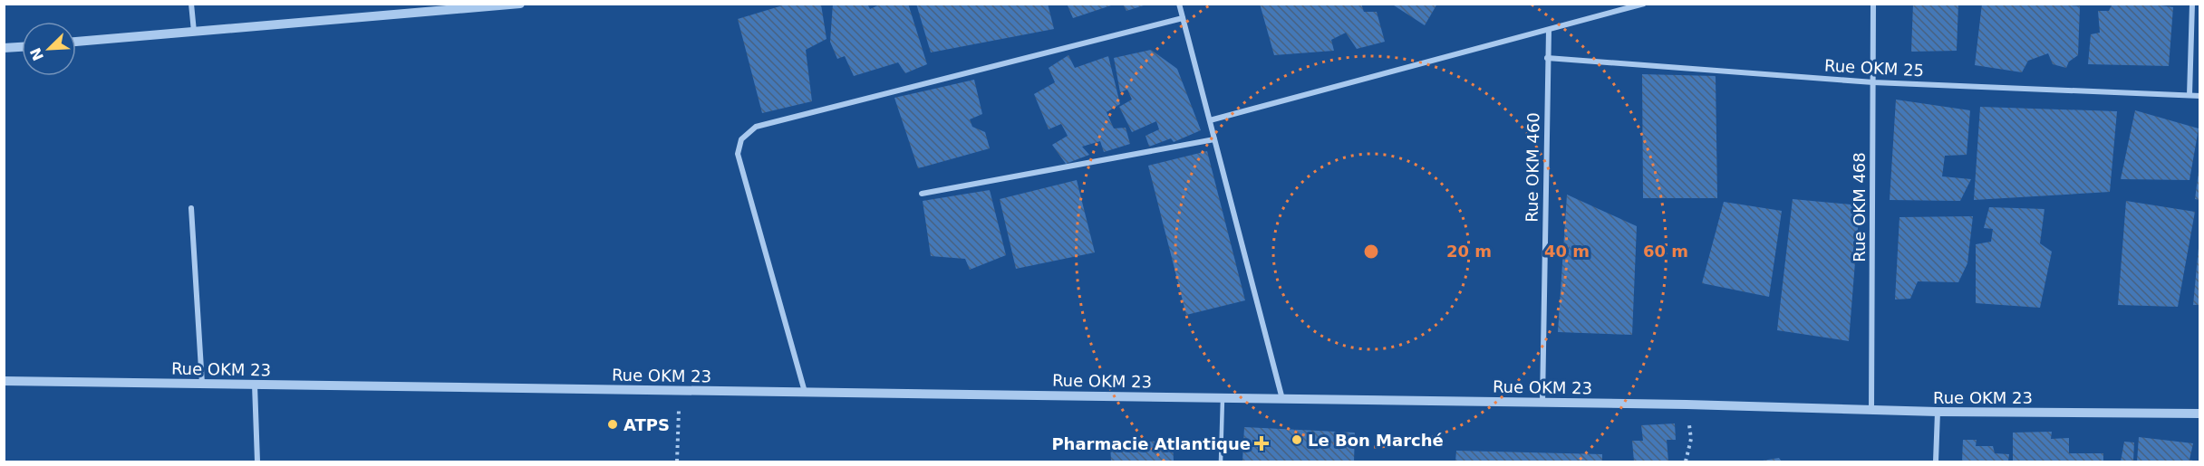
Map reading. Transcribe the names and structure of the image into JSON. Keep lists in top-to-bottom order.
{
  "streets": {
    "street": [
      "Rue OKM 25",
      "Rue OKM 460",
      "Rue OKM 468",
      "Rue OKM 23"
    ]
  },
  "crossings": [
    ["Rue OKM 25", "Rue OKM 460"],
    ["Rue OKM 25", "Rue OKM 468"],
    ["Rue OKM 460", "Rue OKM 23"],
    ["Rue OKM 468", "Rue OKM 23"]
  ],
  "places": {
    "other": ["ATPS", "Le Bon Marché"],
    "health": ["Pharmacie Atlantique"]
  },
  "north": "bottom left",
  "rings": ["20 m", "40 m", "60 m"]
}
